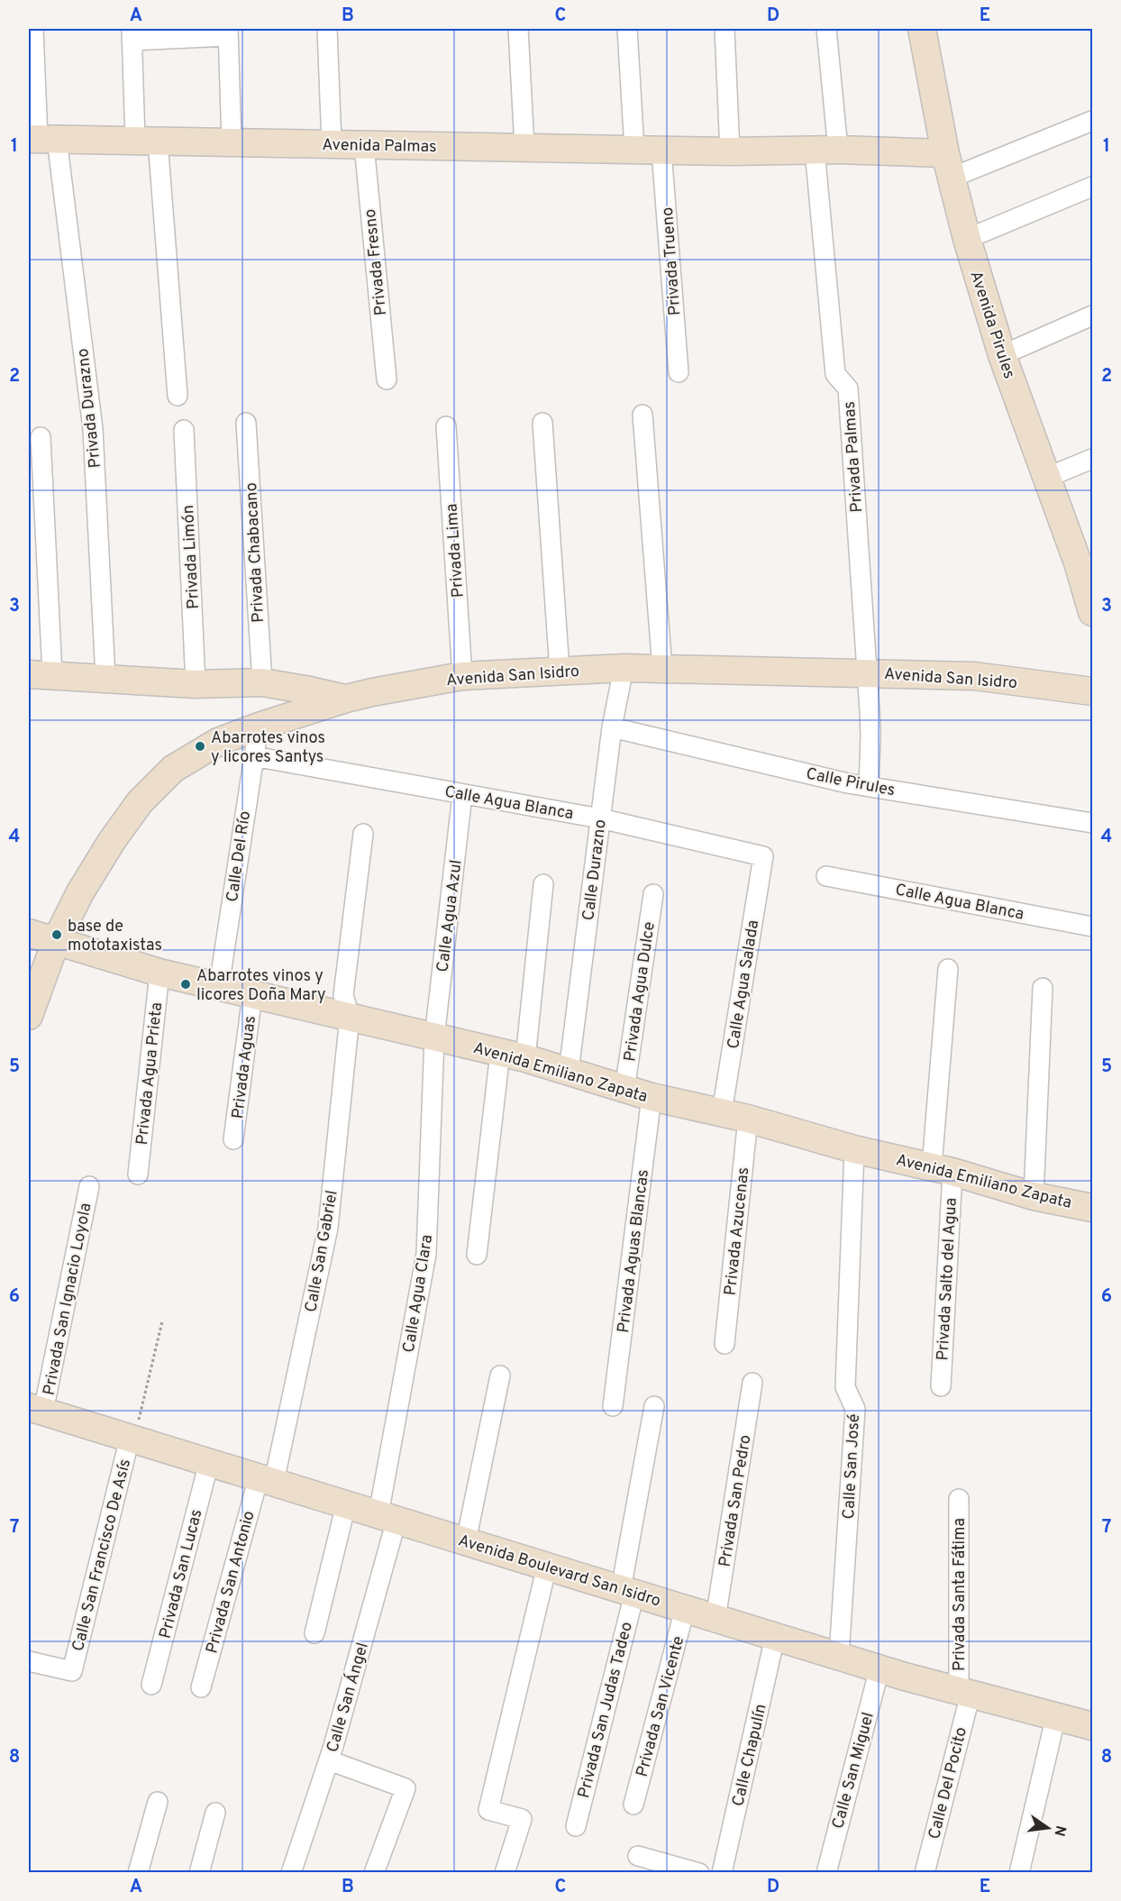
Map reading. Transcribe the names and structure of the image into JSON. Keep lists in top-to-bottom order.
{
  "streets": {
    "main road": [
      "Avenida Palmas",
      "Avenida Pirules",
      "Avenida San Isidro",
      "Avenida Emiliano Zapata",
      "Avenida Boulevard San Isidro"
    ],
    "street": [
      "Privada Trueno",
      "Privada Fresno",
      "Privada Durazno",
      "Privada Palmas",
      "Privada Lima",
      "Privada Chabacano",
      "Privada Limón",
      "Calle Pirules",
      "Calle Agua Blanca",
      "Calle Del Río",
      "Calle Durazno",
      "Calle Agua Azul",
      "Calle Agua Salada",
      "Privada Agua Dulce",
      "Privada Aguas",
      "Privada Agua Prieta",
      "Privada Azucenas",
      "Calle San Gabriel",
      "Privada Aguas Blancas",
      "Privada Salto del Agua",
      "Calle Agua Clara",
      "Privada San Ignacio Loyola",
      "Calle San José",
      "Privada San Pedro",
      "Calle San Francisco De Asís",
      "Privada San Lucas",
      "Privada San Antonio",
      "Privada Santa Fátima",
      "Calle San Ángel",
      "Privada San Vicente",
      "Privada San Judas Tadeo",
      "Calle Chapulín",
      "Calle San Miguel",
      "Calle Del Pocito"
    ]
  },
  "crossings": [
    ["Avenida Palmas", "Privada Trueno"],
    ["Avenida Palmas", "Privada Fresno"],
    ["Avenida Palmas", "Avenida Pirules"],
    ["Avenida Palmas", "Privada Durazno"],
    ["Avenida Palmas", "Privada Palmas"],
    ["Privada Palmas", "Avenida San Isidro"],
    ["Privada Palmas", "Calle Pirules"],
    ["Privada Lima", "Avenida San Isidro"],
    ["Avenida San Isidro", "Calle Del Río"],
    ["Avenida San Isidro", "Calle Durazno"],
    ["Avenida San Isidro", "Avenida Emiliano Zapata"],
    ["Calle Pirules", "Calle Durazno"],
    ["Calle Agua Blanca", "Calle Del Río"],
    ["Calle Agua Blanca", "Calle Durazno"],
    ["Calle Agua Blanca", "Calle Agua Azul"],
    ["Calle Agua Blanca", "Calle Agua Salada"],
    ["Calle Del Río", "Avenida Emiliano Zapata"],
    ["Calle Durazno", "Avenida Emiliano Zapata"],
    ["Calle Agua Azul", "Avenida Emiliano Zapata"],
    ["Calle Agua Azul", "Calle Agua Clara"],
    ["Calle Agua Salada", "Avenida Emiliano Zapata"],
    ["Privada Agua Dulce", "Avenida Emiliano Zapata"],
    ["Privada Aguas", "Avenida Emiliano Zapata"],
    ["Avenida Emiliano Zapata", "Privada Agua Prieta"],
    ["Avenida Emiliano Zapata", "Privada Azucenas"],
    ["Avenida Emiliano Zapata", "Calle San Gabriel"],
    ["Avenida Emiliano Zapata", "Privada Aguas Blancas"],
    ["Avenida Emiliano Zapata", "Privada Salto del Agua"],
    ["Avenida Emiliano Zapata", "Calle Agua Clara"],
    ["Avenida Emiliano Zapata", "Calle San José"],
    ["Calle San Gabriel", "Avenida Boulevard San Isidro"],
    ["Calle San Gabriel", "Privada San Antonio"],
    ["Calle Agua Clara", "Avenida Boulevard San Isidro"],
    ["Calle Agua Clara", "Calle San Ángel"],
    ["Privada San Ignacio Loyola", "Avenida Boulevard San Isidro"],
    ["Calle San José", "Avenida Boulevard San Isidro"],
    ["Privada San Pedro", "Avenida Boulevard San Isidro"],
    ["Calle San Francisco De Asís", "Avenida Boulevard San Isidro"],
    ["Avenida Boulevard San Isidro", "Privada San Lucas"],
    ["Avenida Boulevard San Isidro", "Privada San Antonio"],
    ["Avenida Boulevard San Isidro", "Privada Santa Fátima"],
    ["Avenida Boulevard San Isidro", "Calle San Ángel"],
    ["Avenida Boulevard San Isidro", "Privada San Vicente"],
    ["Avenida Boulevard San Isidro", "Privada San Judas Tadeo"],
    ["Avenida Boulevard San Isidro", "Calle Chapulín"],
    ["Avenida Boulevard San Isidro", "Calle San Miguel"],
    ["Avenida Boulevard San Isidro", "Calle Del Pocito"],
    ["Privada Santa Fátima", "Calle Del Pocito"]
  ],
  "places": ["Abarrotes vinos y licores Santys", "base de mototaxistas", "Abarrotes vinos y licores Doña Mary"],
  "north": "right",
  "grid": {
    "columns": [
      "A",
      "B",
      "C",
      "D",
      "E"
    ],
    "rows": [
      "1",
      "2",
      "3",
      "4",
      "5",
      "6",
      "7",
      "8"
    ]
  }
}
